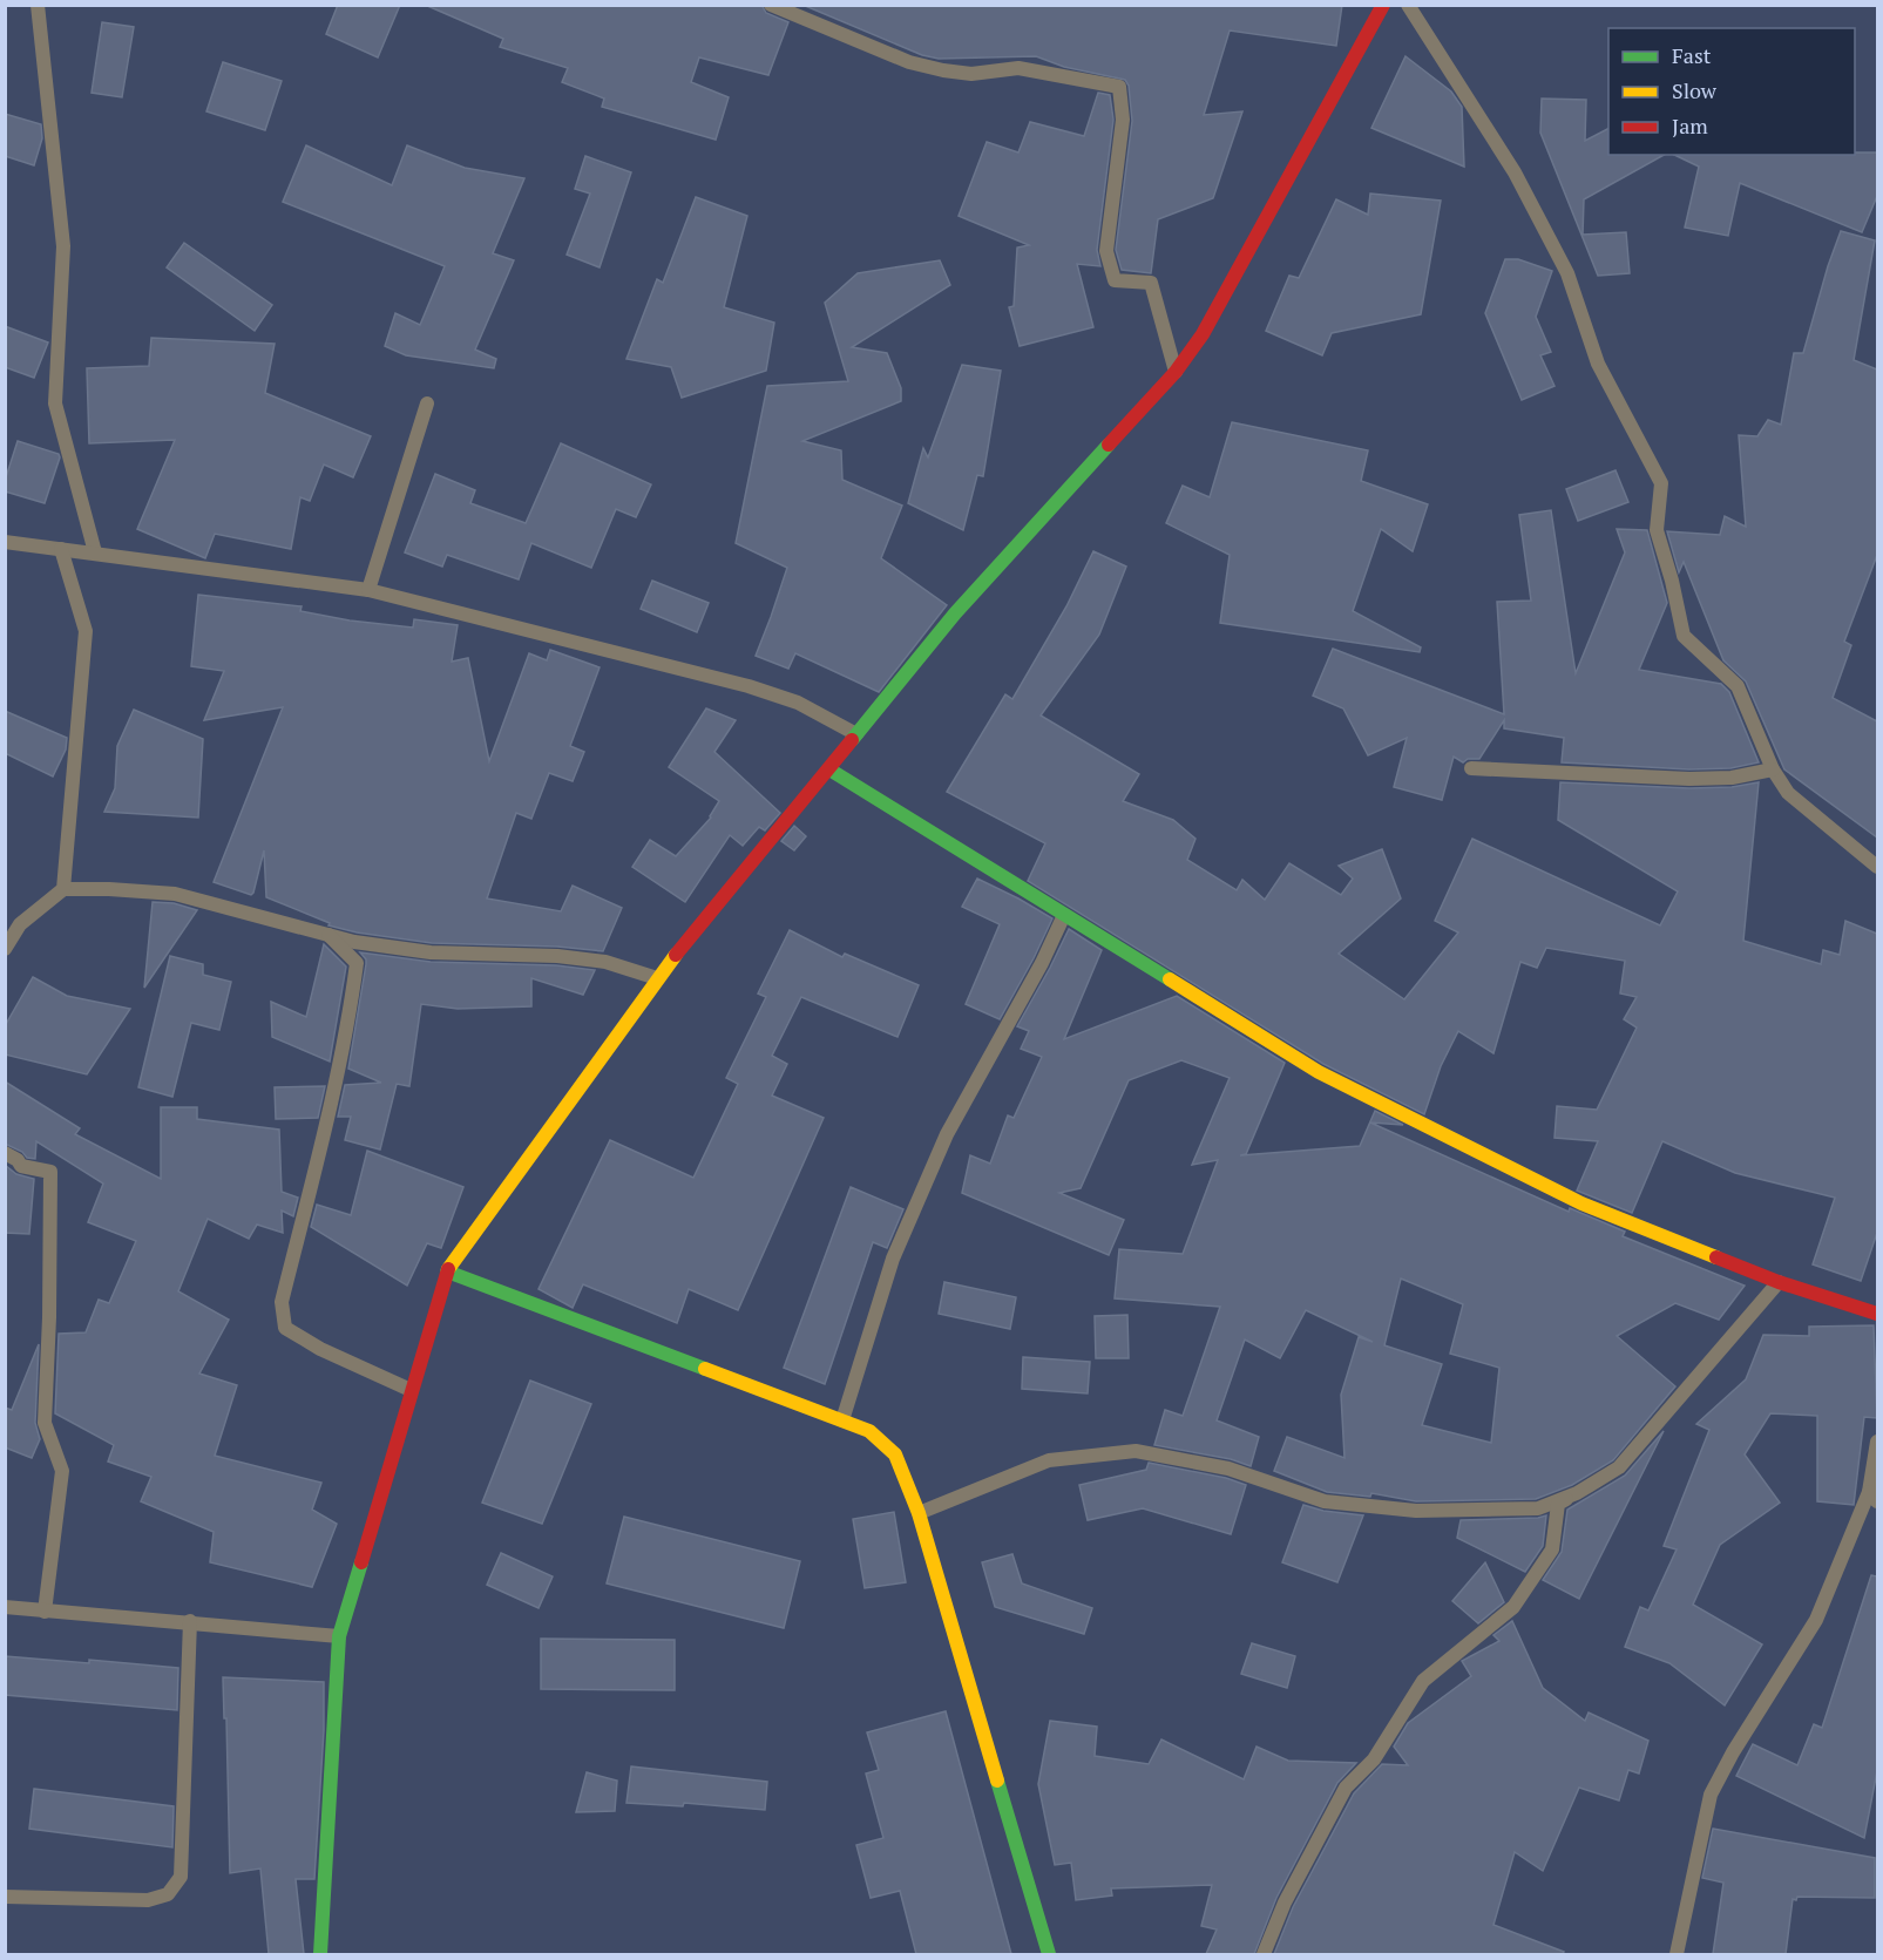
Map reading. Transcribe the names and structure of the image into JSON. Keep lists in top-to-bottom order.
{
  "legend": ["Fast", "Slow", "Jam"]
}
